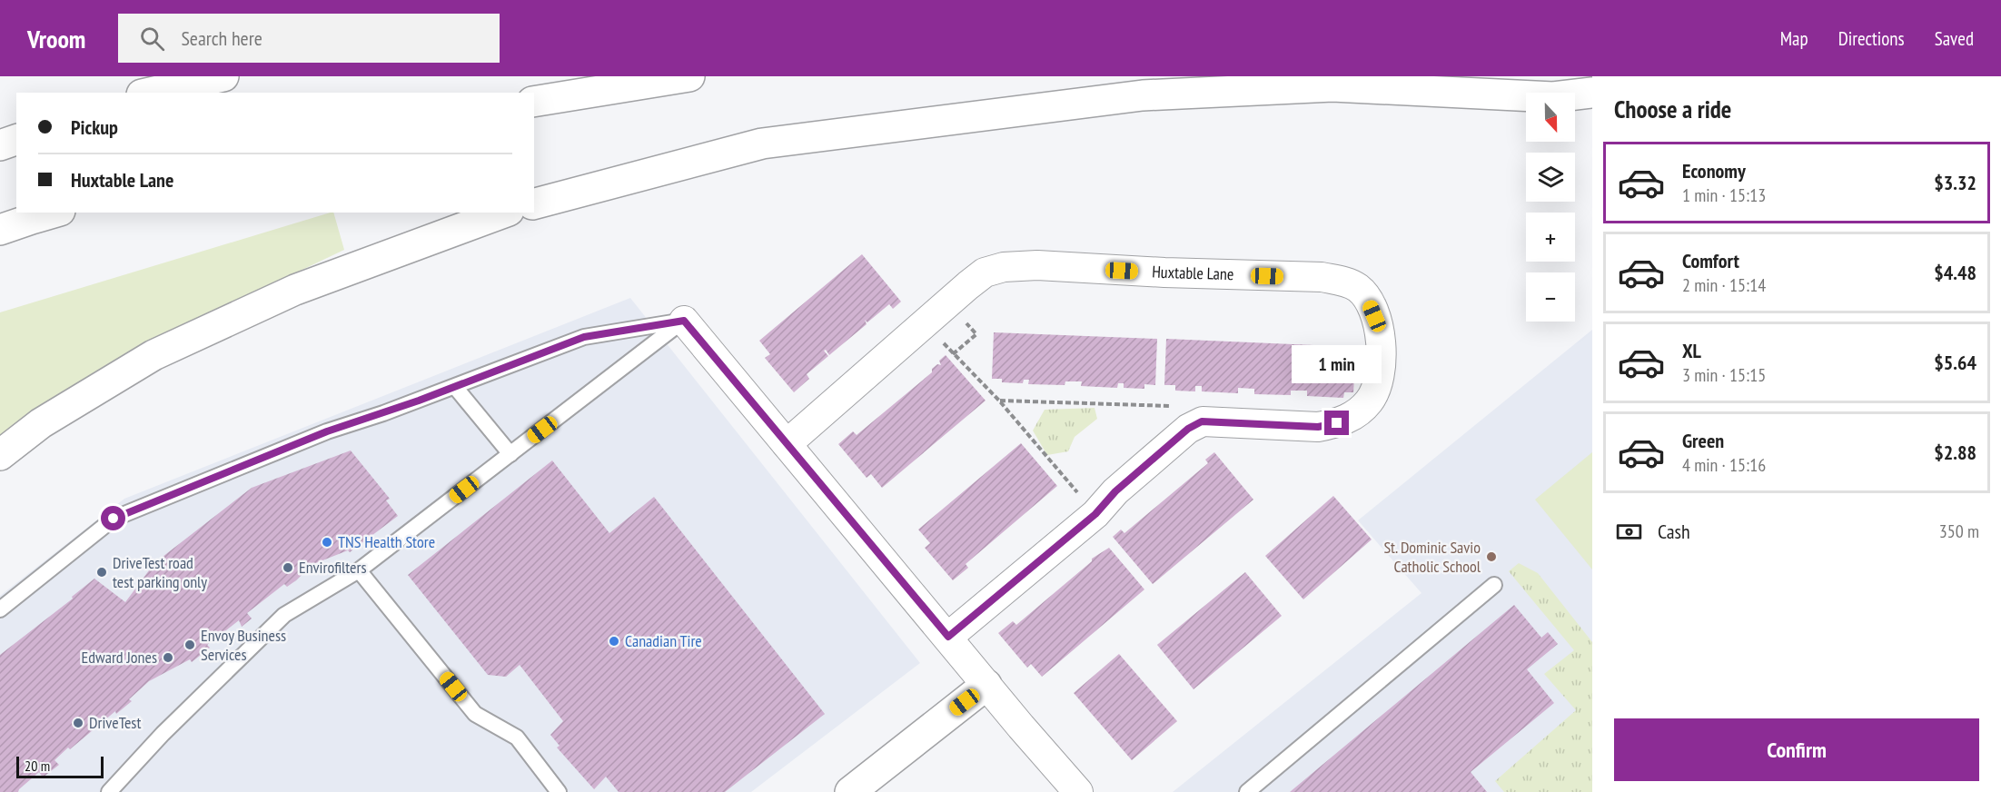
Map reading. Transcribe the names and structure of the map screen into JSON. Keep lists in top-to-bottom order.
{
  "streets": {
    "street": ["Huxtable Lane"]
  },
  "places": [
    "TNS Health Store",
    "St. Dominic Savio Catholic School",
    "Envirofilters",
    "DriveTest road test parking only",
    "Canadian Tire",
    "Envoy Business Services",
    "Edward Jones",
    "DriveTest"
  ],
  "scale_bar": "20 m",
  "north": "bottom",
  "page": {
    "header": "Vroom",
    "search": "Search here",
    "nav": ["Map", "Directions", "Saved"],
    "heading": "Choose a ride",
    "map_buttons": ["+", "−"],
    "banner": ["Pickup", "Huxtable Lane"],
    "list": [
      {
        "name": "Economy",
        "note": "1 min · 15:13",
        "value": "$3.32"
      },
      {
        "name": "Comfort",
        "note": "2 min · 15:14",
        "value": "$4.48"
      },
      {
        "name": "XL",
        "note": "3 min · 15:15",
        "value": "$5.64"
      },
      {
        "name": "Green",
        "note": "4 min · 15:16",
        "value": "$2.88"
      }
    ],
    "bubble": "1 min",
    "pay": ["Cash", "350 m"],
    "buttons": "Confirm",
    "scale": "20 m"
  }
}
